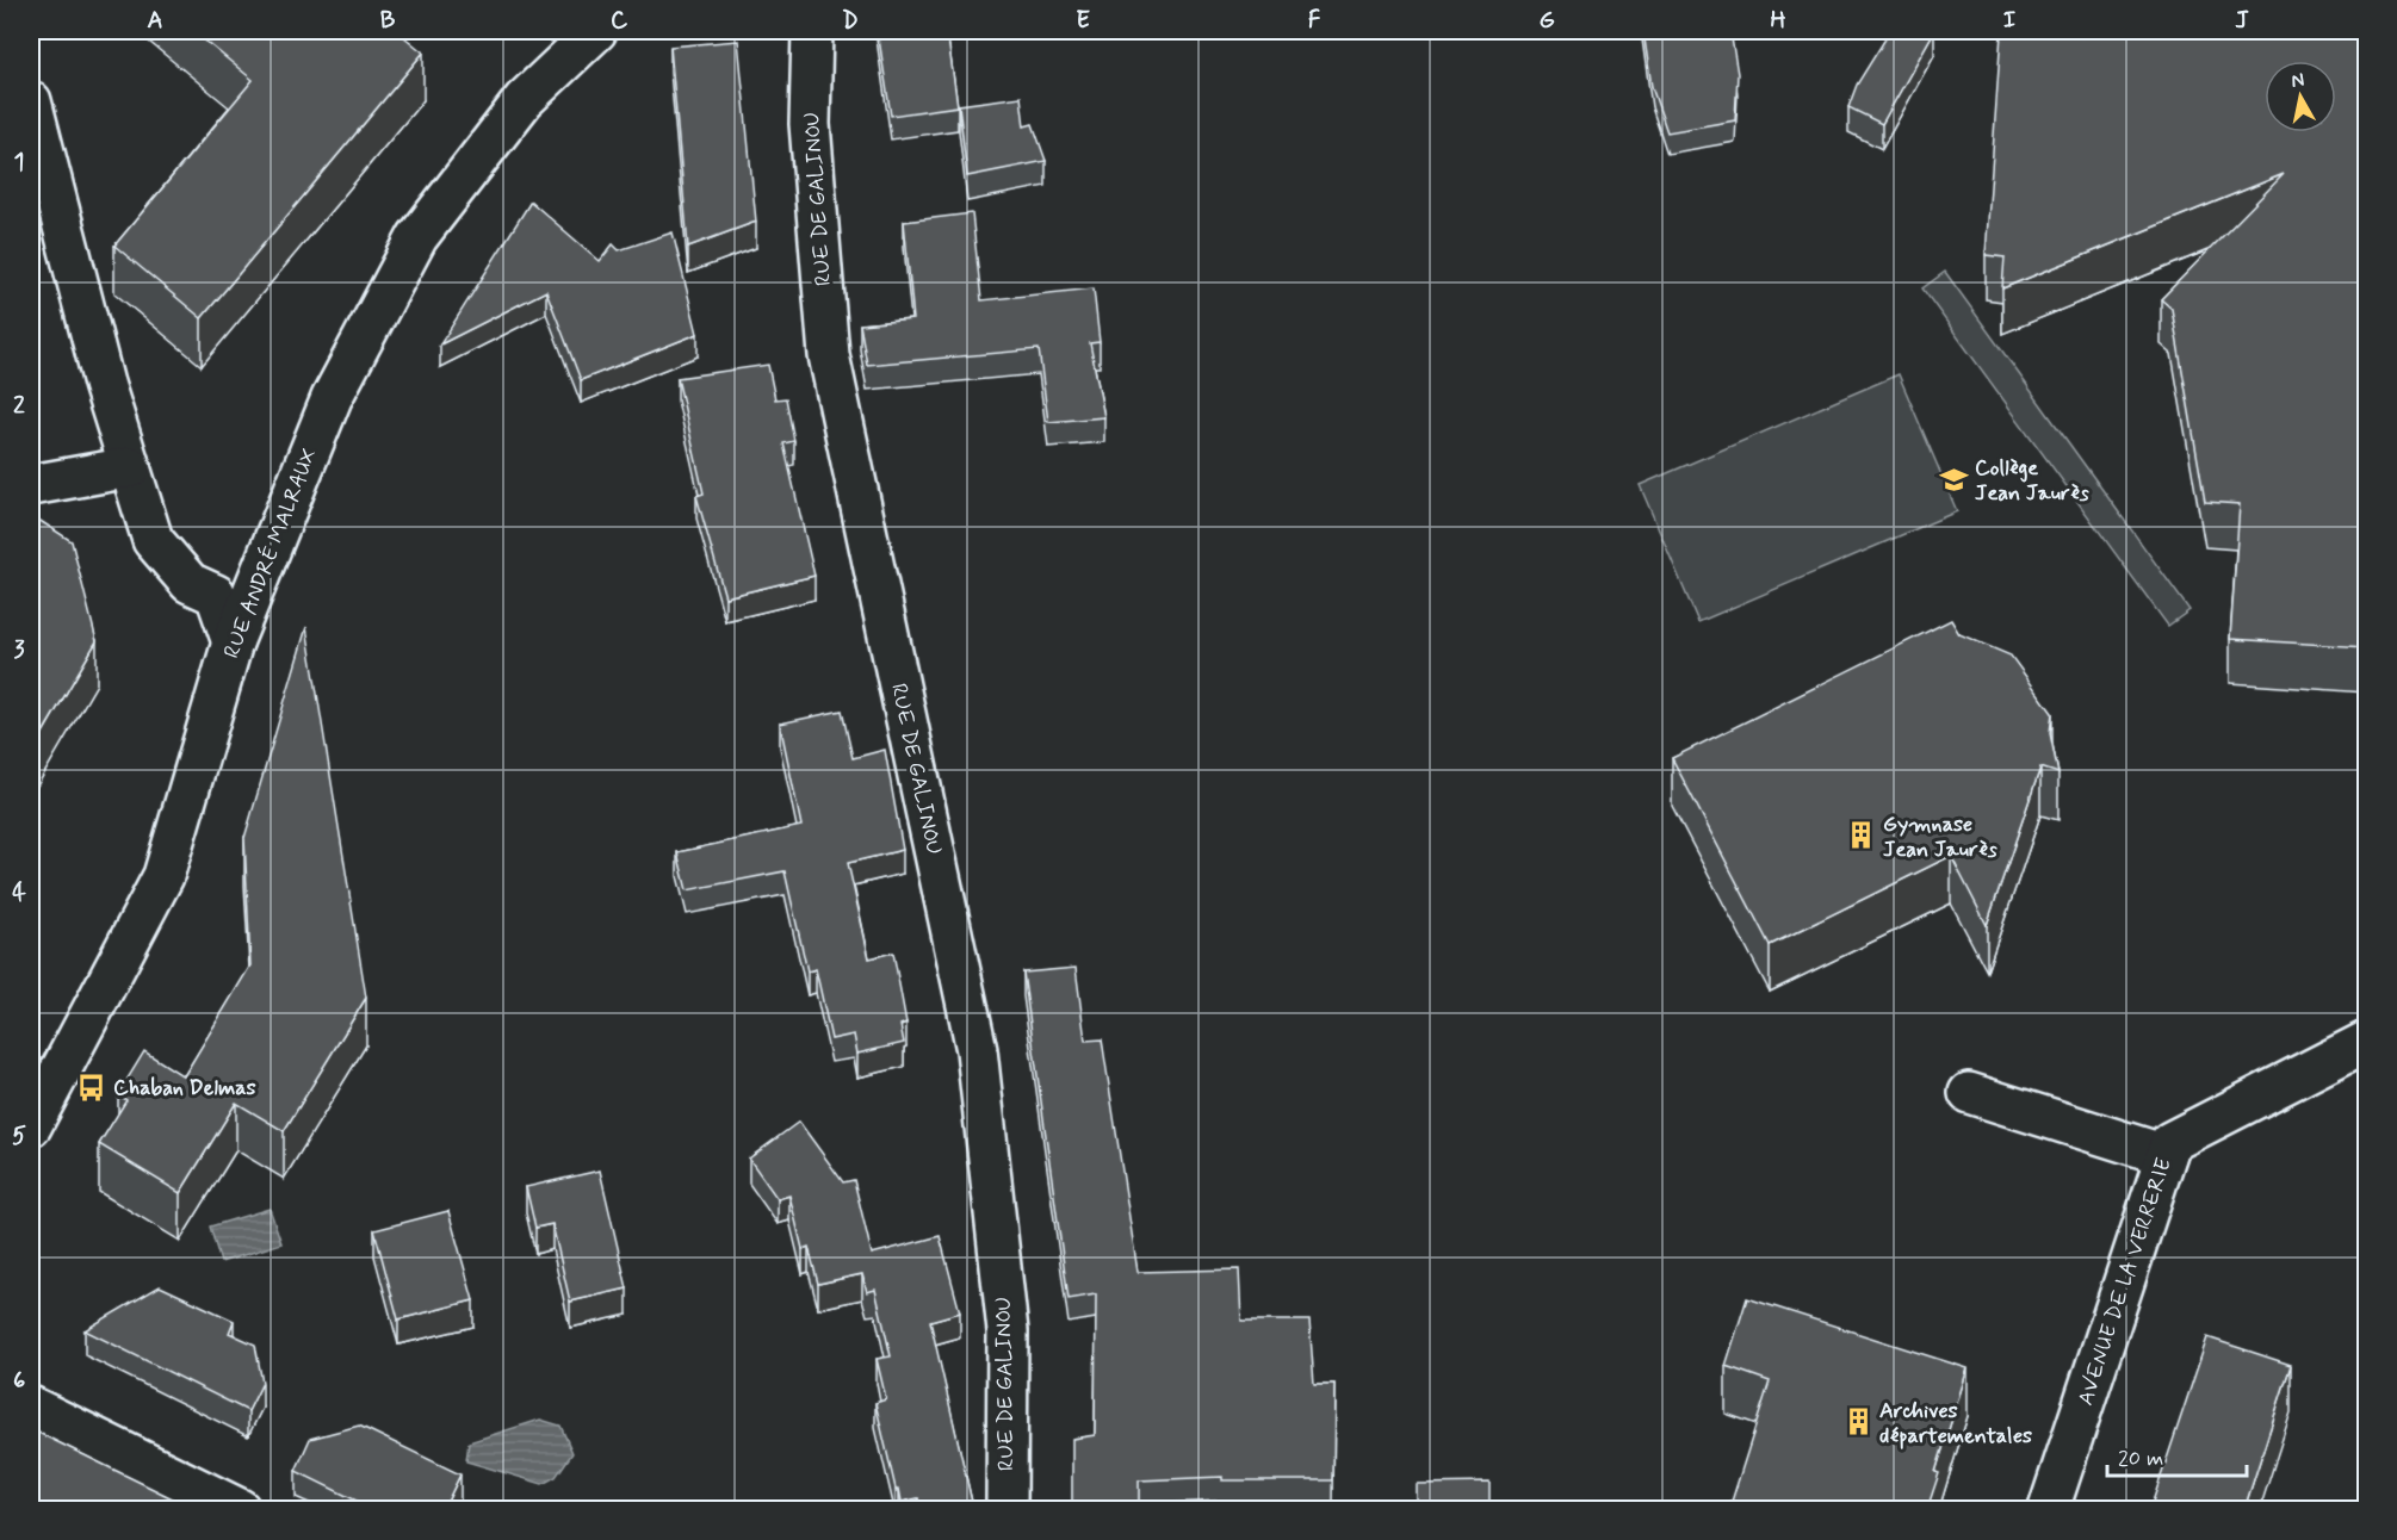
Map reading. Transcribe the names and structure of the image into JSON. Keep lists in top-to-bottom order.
{
  "streets": {
    "street": ["RUE DE GALINOU", "RUE ANDRÉ MALRAUX", "AVENUE DE LA VERRERIE"]
  },
  "places": {
    "school or university": ["Collège Jean Jaurès"],
    "building": ["Gymnase Jean Jaurès", "Archives départementales"],
    "bus stop": ["Chaban Delmas"]
  },
  "scale_bar": "20 m",
  "north": "top",
  "grid": {
    "columns": [
      "A",
      "B",
      "C",
      "D",
      "E",
      "F",
      "G",
      "H",
      "I",
      "J"
    ],
    "rows": [
      "1",
      "2",
      "3",
      "4",
      "5",
      "6"
    ]
  }
}
